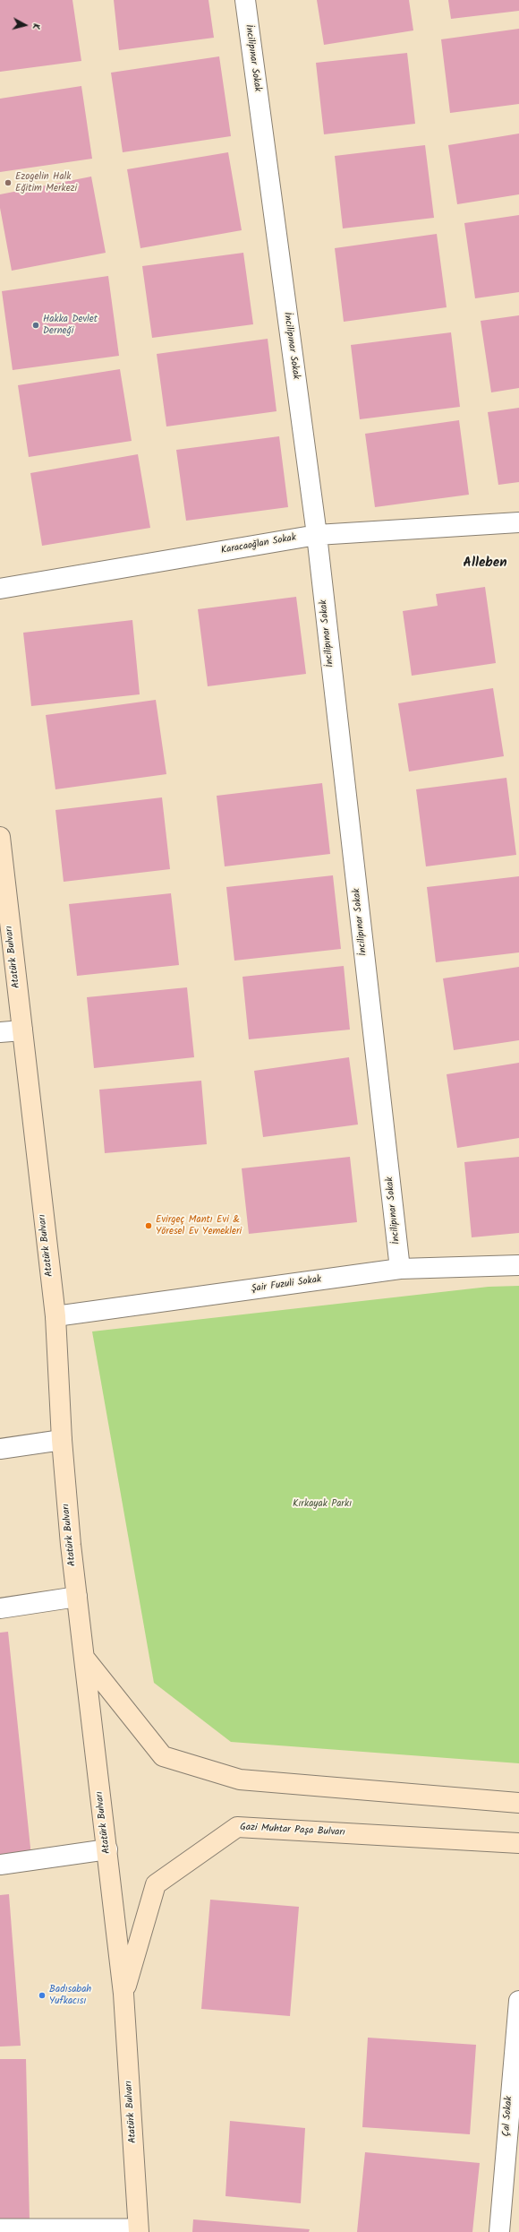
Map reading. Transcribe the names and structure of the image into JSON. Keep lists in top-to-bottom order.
{
  "streets": {
    "main road": ["Atatürk Bulvarı", "Gazi Muhtar Paşa Bulvarı"],
    "street": [
      "İncilipınar Sokak",
      "Karacaoğlan Sokak",
      "Şair Fuzuli Sokak",
      "Çal Sokak"
    ]
  },
  "crossings": [
    ["İncilipınar Sokak", "Karacaoğlan Sokak"],
    ["İncilipınar Sokak", "Şair Fuzuli Sokak"],
    ["Atatürk Bulvarı", "Şair Fuzuli Sokak"],
    ["Atatürk Bulvarı", "Gazi Muhtar Paşa Bulvarı"]
  ],
  "districts": ["Alleben"],
  "parks": ["Kırkayak Parkı"],
  "places": [
    "Ezogelin Halk Eğitim Merkezi",
    "Hakka Devlet Derneği",
    "Evirgeç Mantı Evi & Yöresel Ev Yemekleri",
    "Badısabah Yufkacısı"
  ],
  "north": "right"
}
